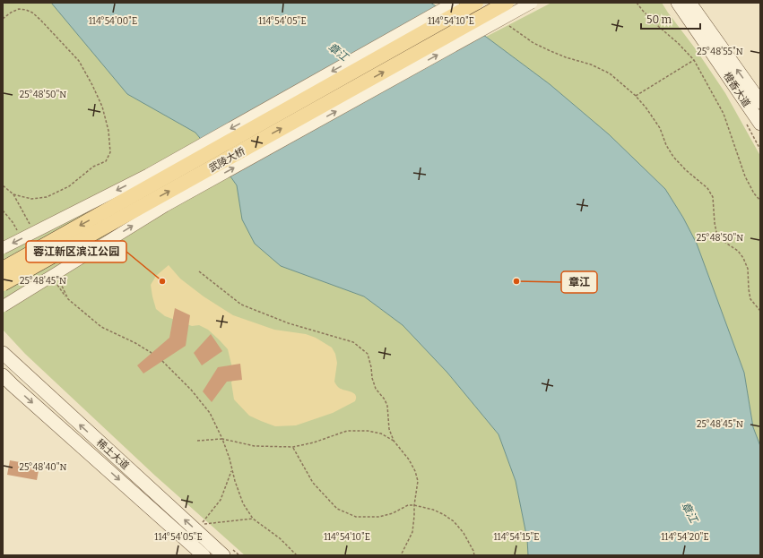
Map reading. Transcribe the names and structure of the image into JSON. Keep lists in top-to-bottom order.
{
  "streets": {
    "main road": ["橙香大道", "武陵大桥", "稀土大道"]
  },
  "water": ["章江"],
  "places": ["蓉江新区滨江公园", "章江"],
  "scale_bar": "50 m",
  "coordinates": [
    "114°54'00\"E",
    "114°54'05\"E",
    "114°54'10\"E",
    "25°48'55\"N",
    "25°48'50\"N",
    "25°48'45\"N",
    "25°48'40\"N",
    "114°54'15\"E",
    "114°54'20\"E"
  ]
}
